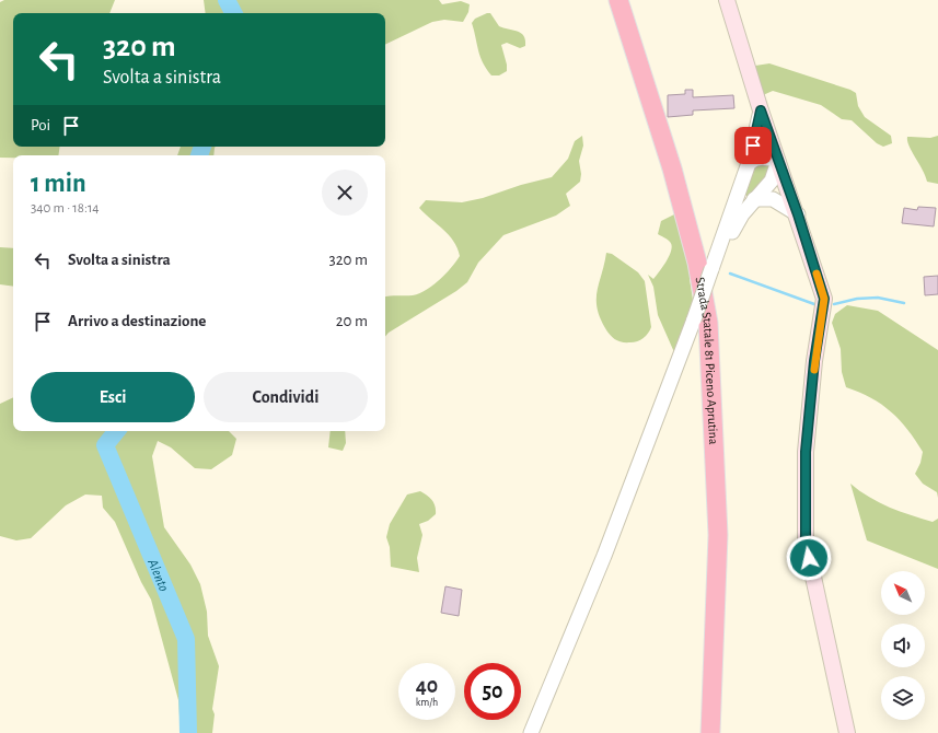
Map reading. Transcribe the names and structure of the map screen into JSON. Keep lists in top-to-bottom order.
{
  "streets": {
    "highway": ["Strada Statale 81 Piceno Aprutina"]
  },
  "water": ["Alento"],
  "north": "top left",
  "page": {
    "turn": ["320 m", "Svolta a sinistra"],
    "then": "Poi",
    "heading": ["1 min", "340 m · 18:14"],
    "list": [
      {
        "name": "Svolta a sinistra",
        "value": "320 m"
      },
      {
        "name": "Arrivo a destinazione",
        "value": "20 m"
      }
    ],
    "buttons": ["Esci", "Condividi"],
    "speed": "40 km/h",
    "limit": "50"
  }
}
